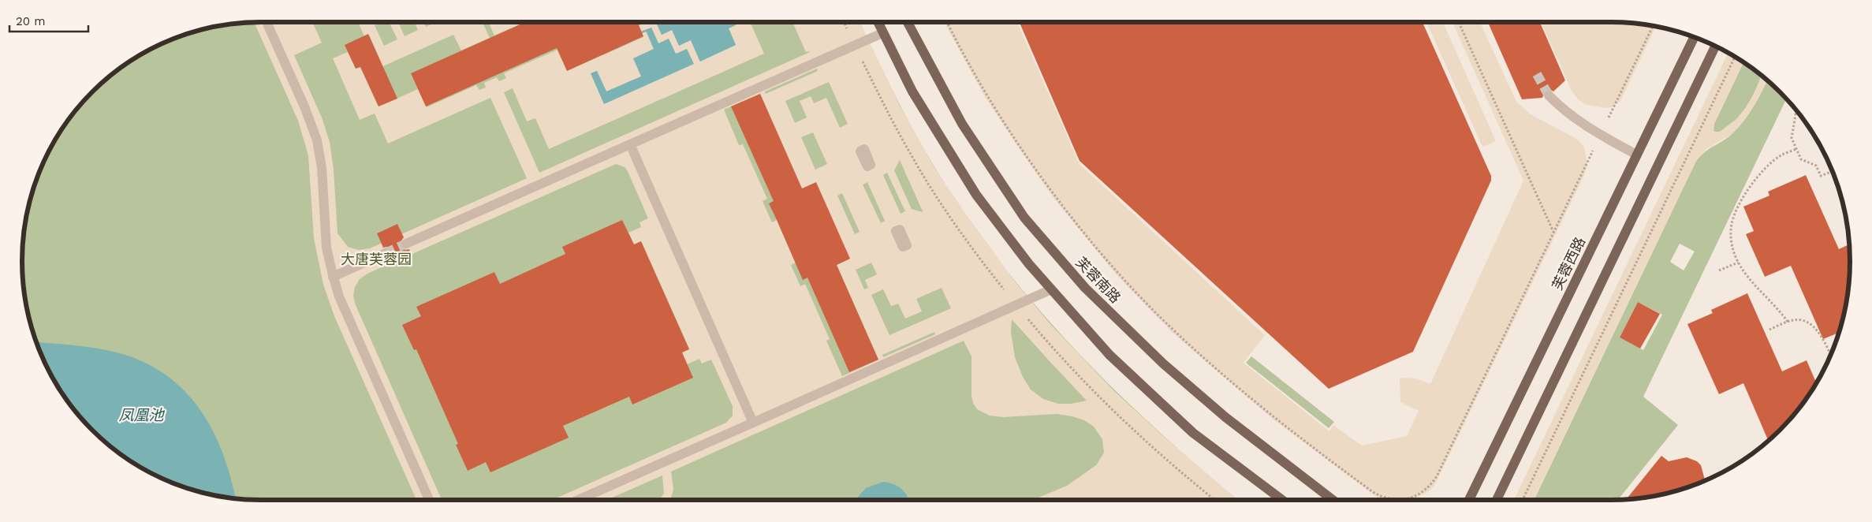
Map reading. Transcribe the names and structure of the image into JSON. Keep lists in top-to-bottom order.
{
  "streets": {
    "main road": ["芙蓉西路", "芙蓉南路"]
  },
  "water": ["凤凰池"],
  "parks": ["大唐芙蓉园"],
  "scale_bar": "20 m"
}
